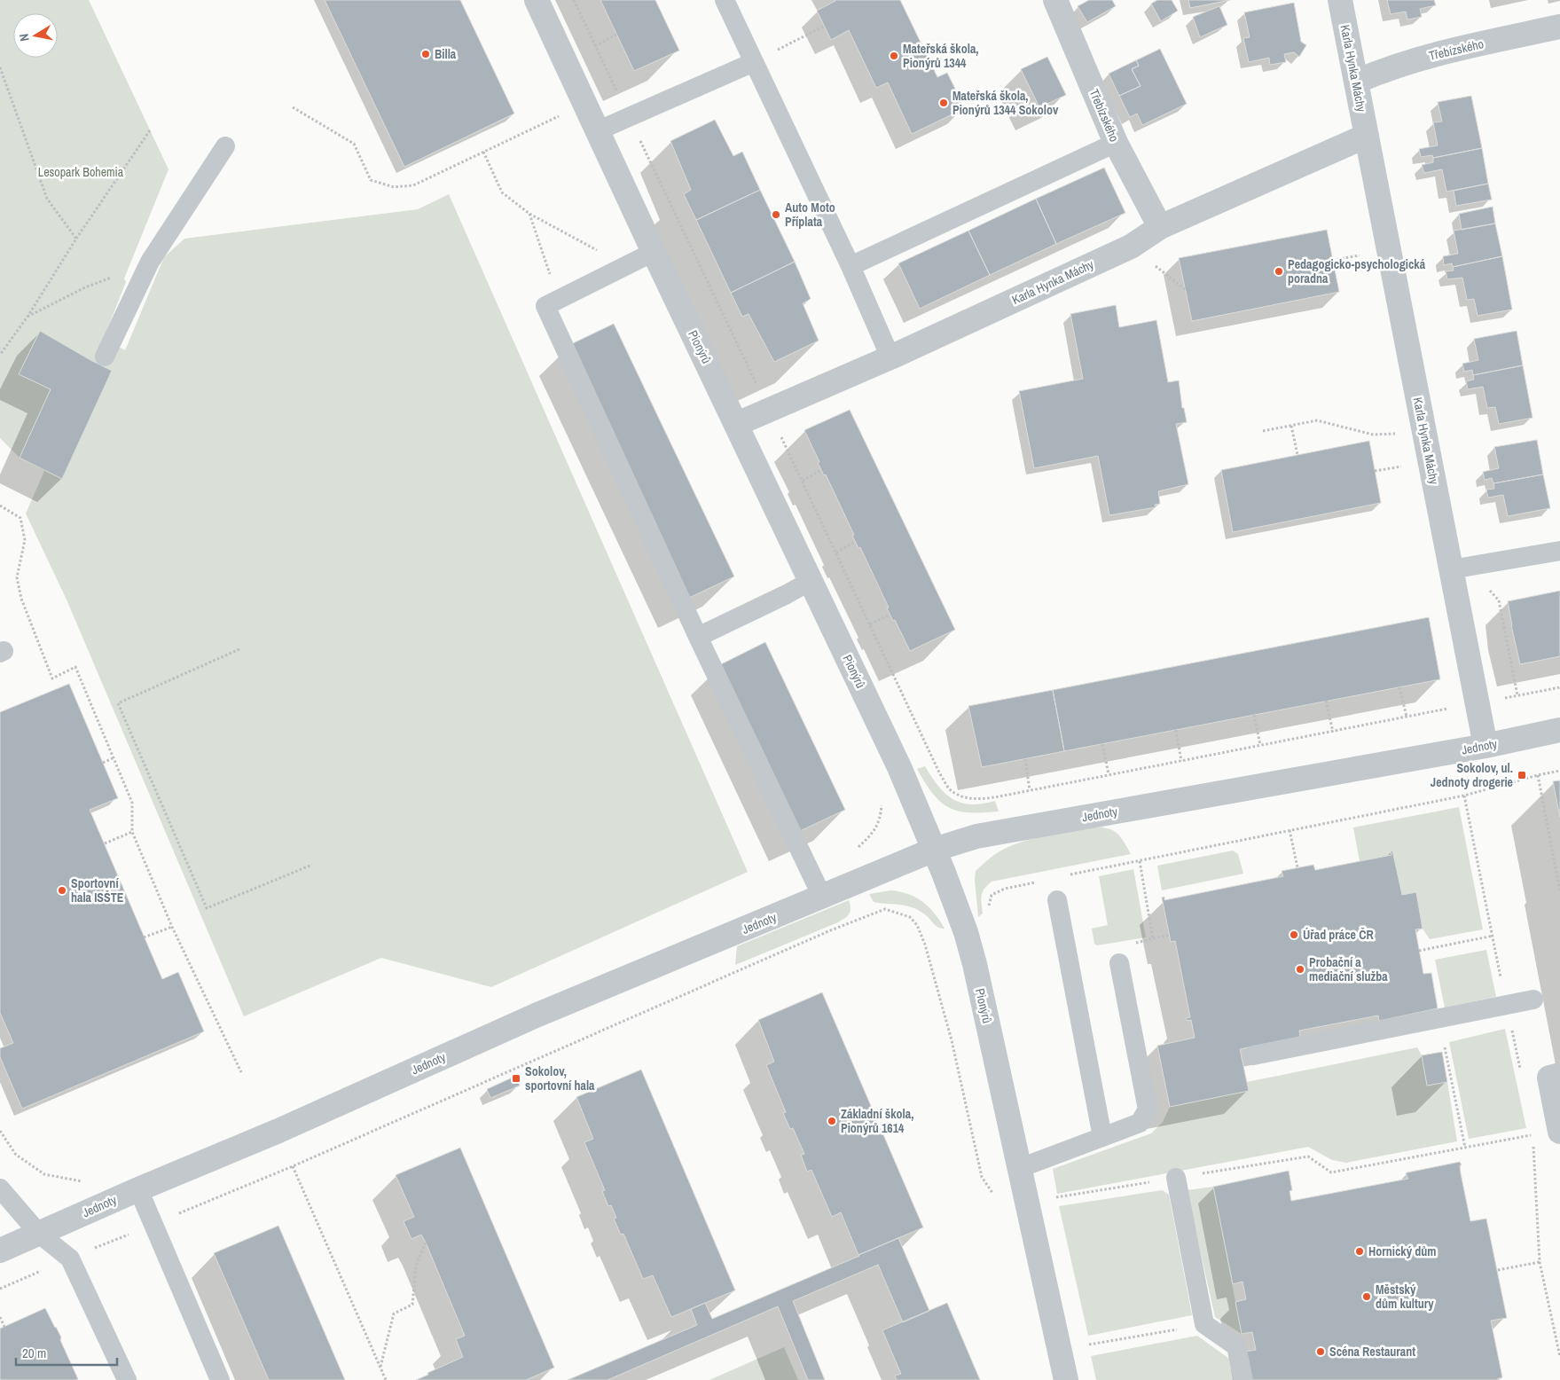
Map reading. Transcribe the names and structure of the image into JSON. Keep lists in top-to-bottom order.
{
  "streets": {
    "street": [
      "Třebízského",
      "Karla Hynka Máchy",
      "Pionýrů",
      "Jednoty"
    ]
  },
  "crossings": [
    ["Třebízského", "Karla Hynka Máchy"],
    ["Karla Hynka Máchy", "Pionýrů"],
    ["Karla Hynka Máchy", "Jednoty"],
    ["Pionýrů", "Jednoty"]
  ],
  "parks": ["Lesopark Bohemia"],
  "places": {
    "other": [
      "Billa",
      "Mateřská škola, Pionýrů 1344",
      "Mateřská škola, Pionýrů 1344 Sokolov",
      "Auto Moto Příplata",
      "Pedagogicko-psychologická poradna",
      "Sportovní hala ISŠTE",
      "Úřad práce ČR",
      "Probační a mediační služba",
      "Základní škola, Pionýrů 1614",
      "Hornický dům",
      "Městský dům kultury",
      "Scéna Restaurant"
    ],
    "transit": ["Sokolov, ul. Jednoty drogerie", "Sokolov, sportovní hala"]
  },
  "scale_bar": "20 m",
  "north": "left"
}
